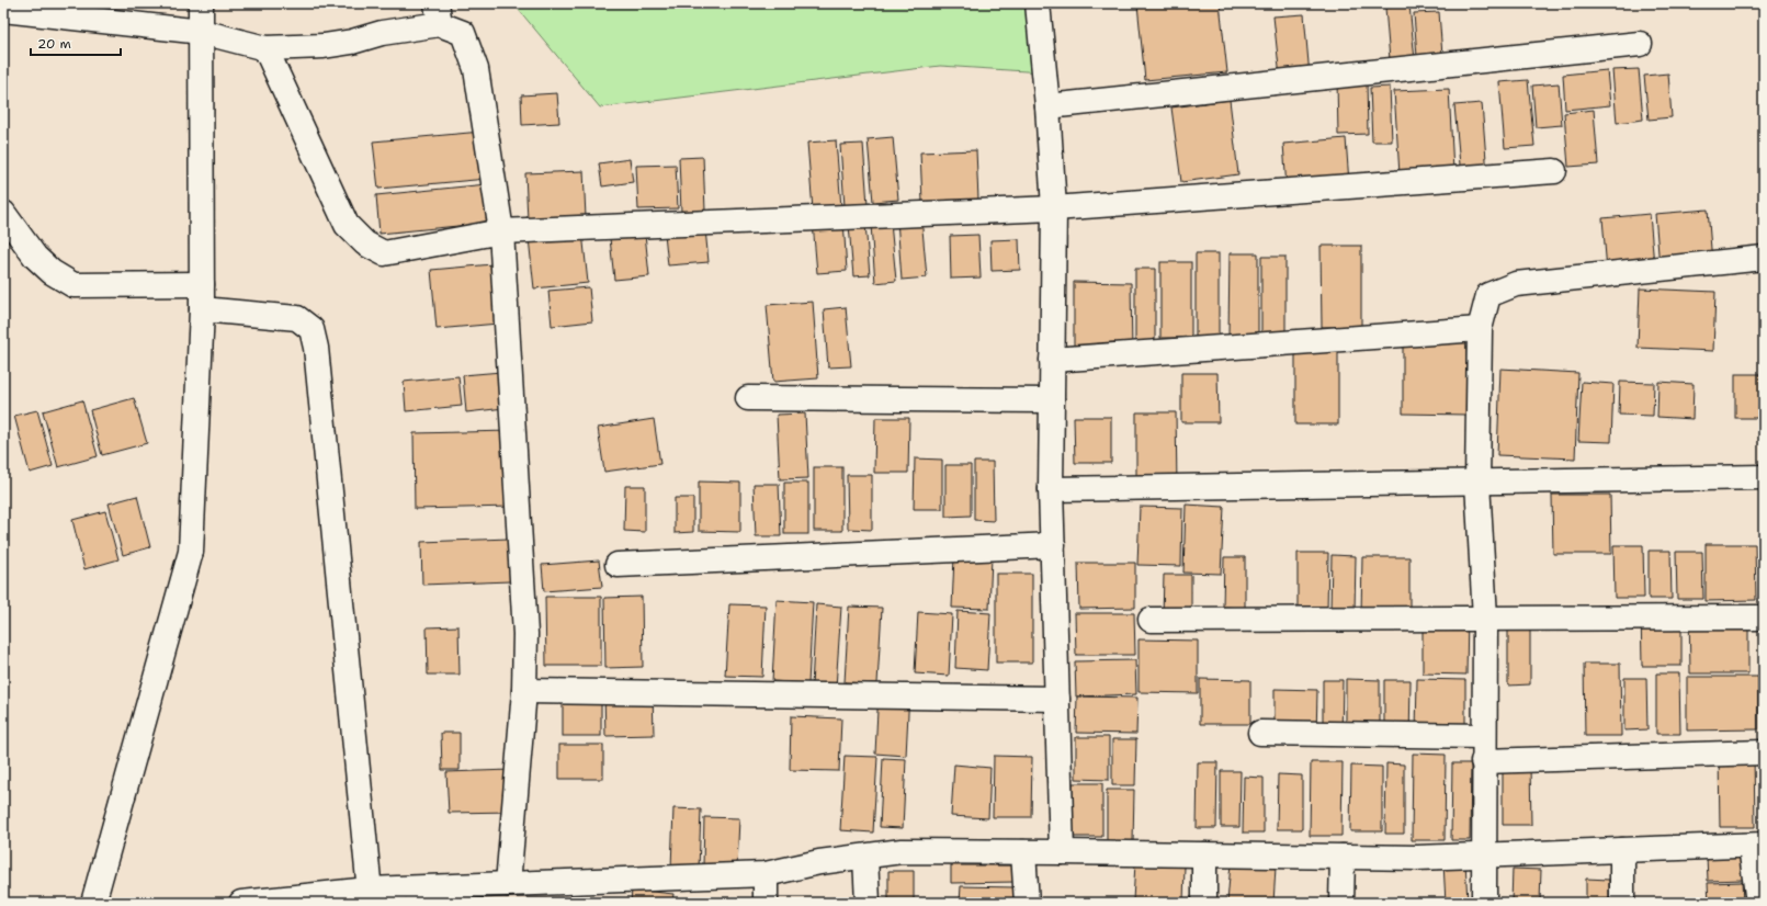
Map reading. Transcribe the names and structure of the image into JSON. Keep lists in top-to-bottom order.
{
  "scale_bar": "20 m"
}
